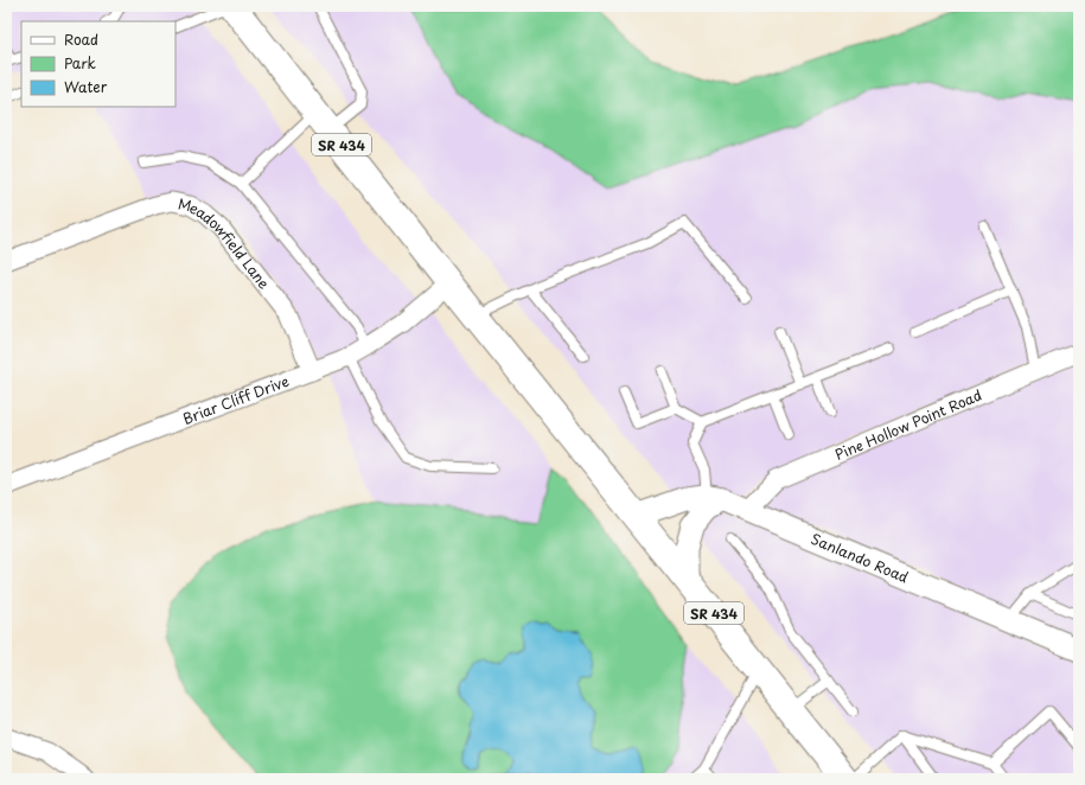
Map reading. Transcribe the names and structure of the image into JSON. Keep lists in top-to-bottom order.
{
  "streets": {
    "main road": ["SR 434"],
    "street": [
      "Meadowfield Lane",
      "Briar Cliff Drive",
      "Pine Hollow Point Road",
      "Sanlando Road"
    ]
  },
  "crossings": [
    ["SR 434", "Briar Cliff Drive"],
    ["SR 434", "Sanlando Road"],
    ["Meadowfield Lane", "Briar Cliff Drive"],
    ["Pine Hollow Point Road", "Sanlando Road"]
  ],
  "legend": ["Road", "Park", "Water"]
}
